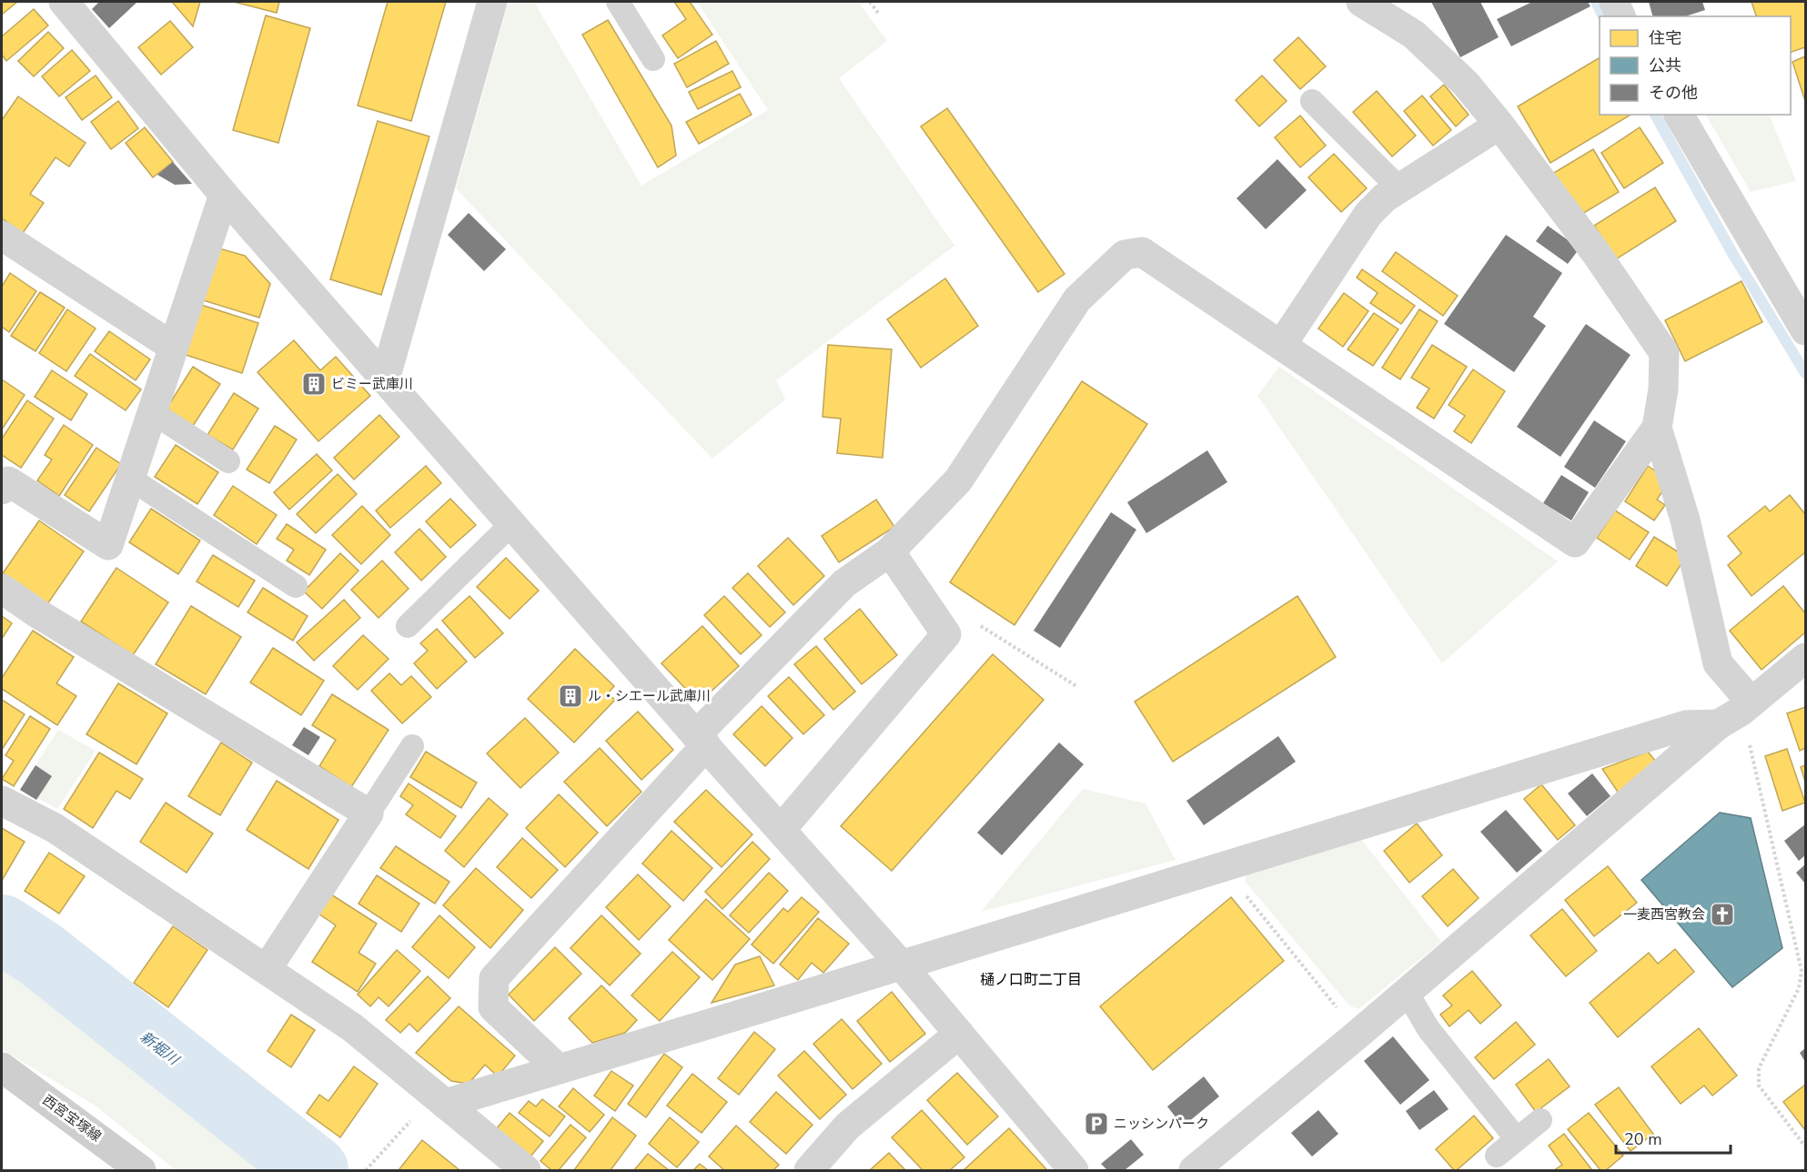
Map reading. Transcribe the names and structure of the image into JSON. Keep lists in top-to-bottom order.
{
  "streets": {
    "main road": ["西宮宝塚線"]
  },
  "districts": ["樋ノ口町二丁目"],
  "water": ["新堀川"],
  "places": {
    "building": ["ビミー武庫川", "ル・シエール武庫川"],
    "church": ["一麦西宮教会"],
    "parking": ["ニッシンパーク"]
  },
  "legend": ["住宅", "公共", "その他"],
  "scale_bar": "20 m"
}
